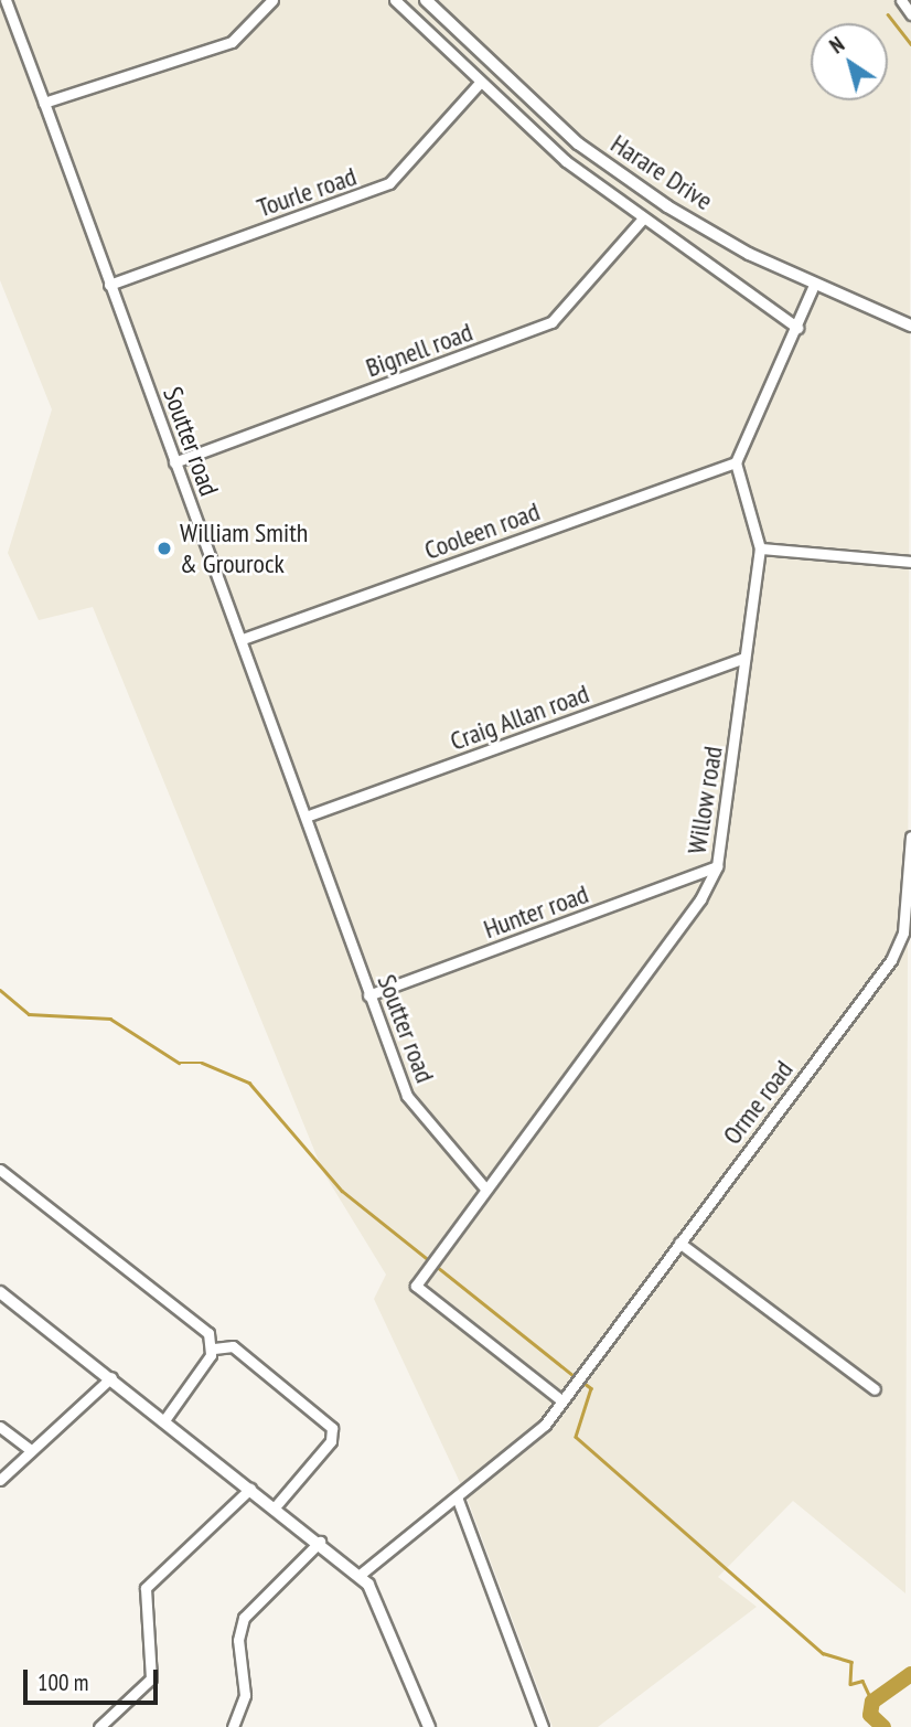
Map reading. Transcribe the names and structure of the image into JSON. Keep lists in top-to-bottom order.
{
  "streets": {
    "street": [
      "Harare Drive",
      "Tourle road",
      "Bignell road",
      "Soutter road",
      "Cooleen road",
      "Craig Allan road",
      "Willow road",
      "Hunter road",
      "Orme road"
    ]
  },
  "crossings": [
    ["Tourle road", "Soutter road"],
    ["Bignell road", "Soutter road"],
    ["Soutter road", "Cooleen road"],
    ["Soutter road", "Craig Allan road"],
    ["Soutter road", "Willow road"],
    ["Soutter road", "Hunter road"],
    ["Cooleen road", "Willow road"],
    ["Craig Allan road", "Willow road"],
    ["Willow road", "Hunter road"],
    ["Willow road", "Orme road"]
  ],
  "places": ["William Smith & Grourock"],
  "scale_bar": "100 m",
  "north": "top left"
}
